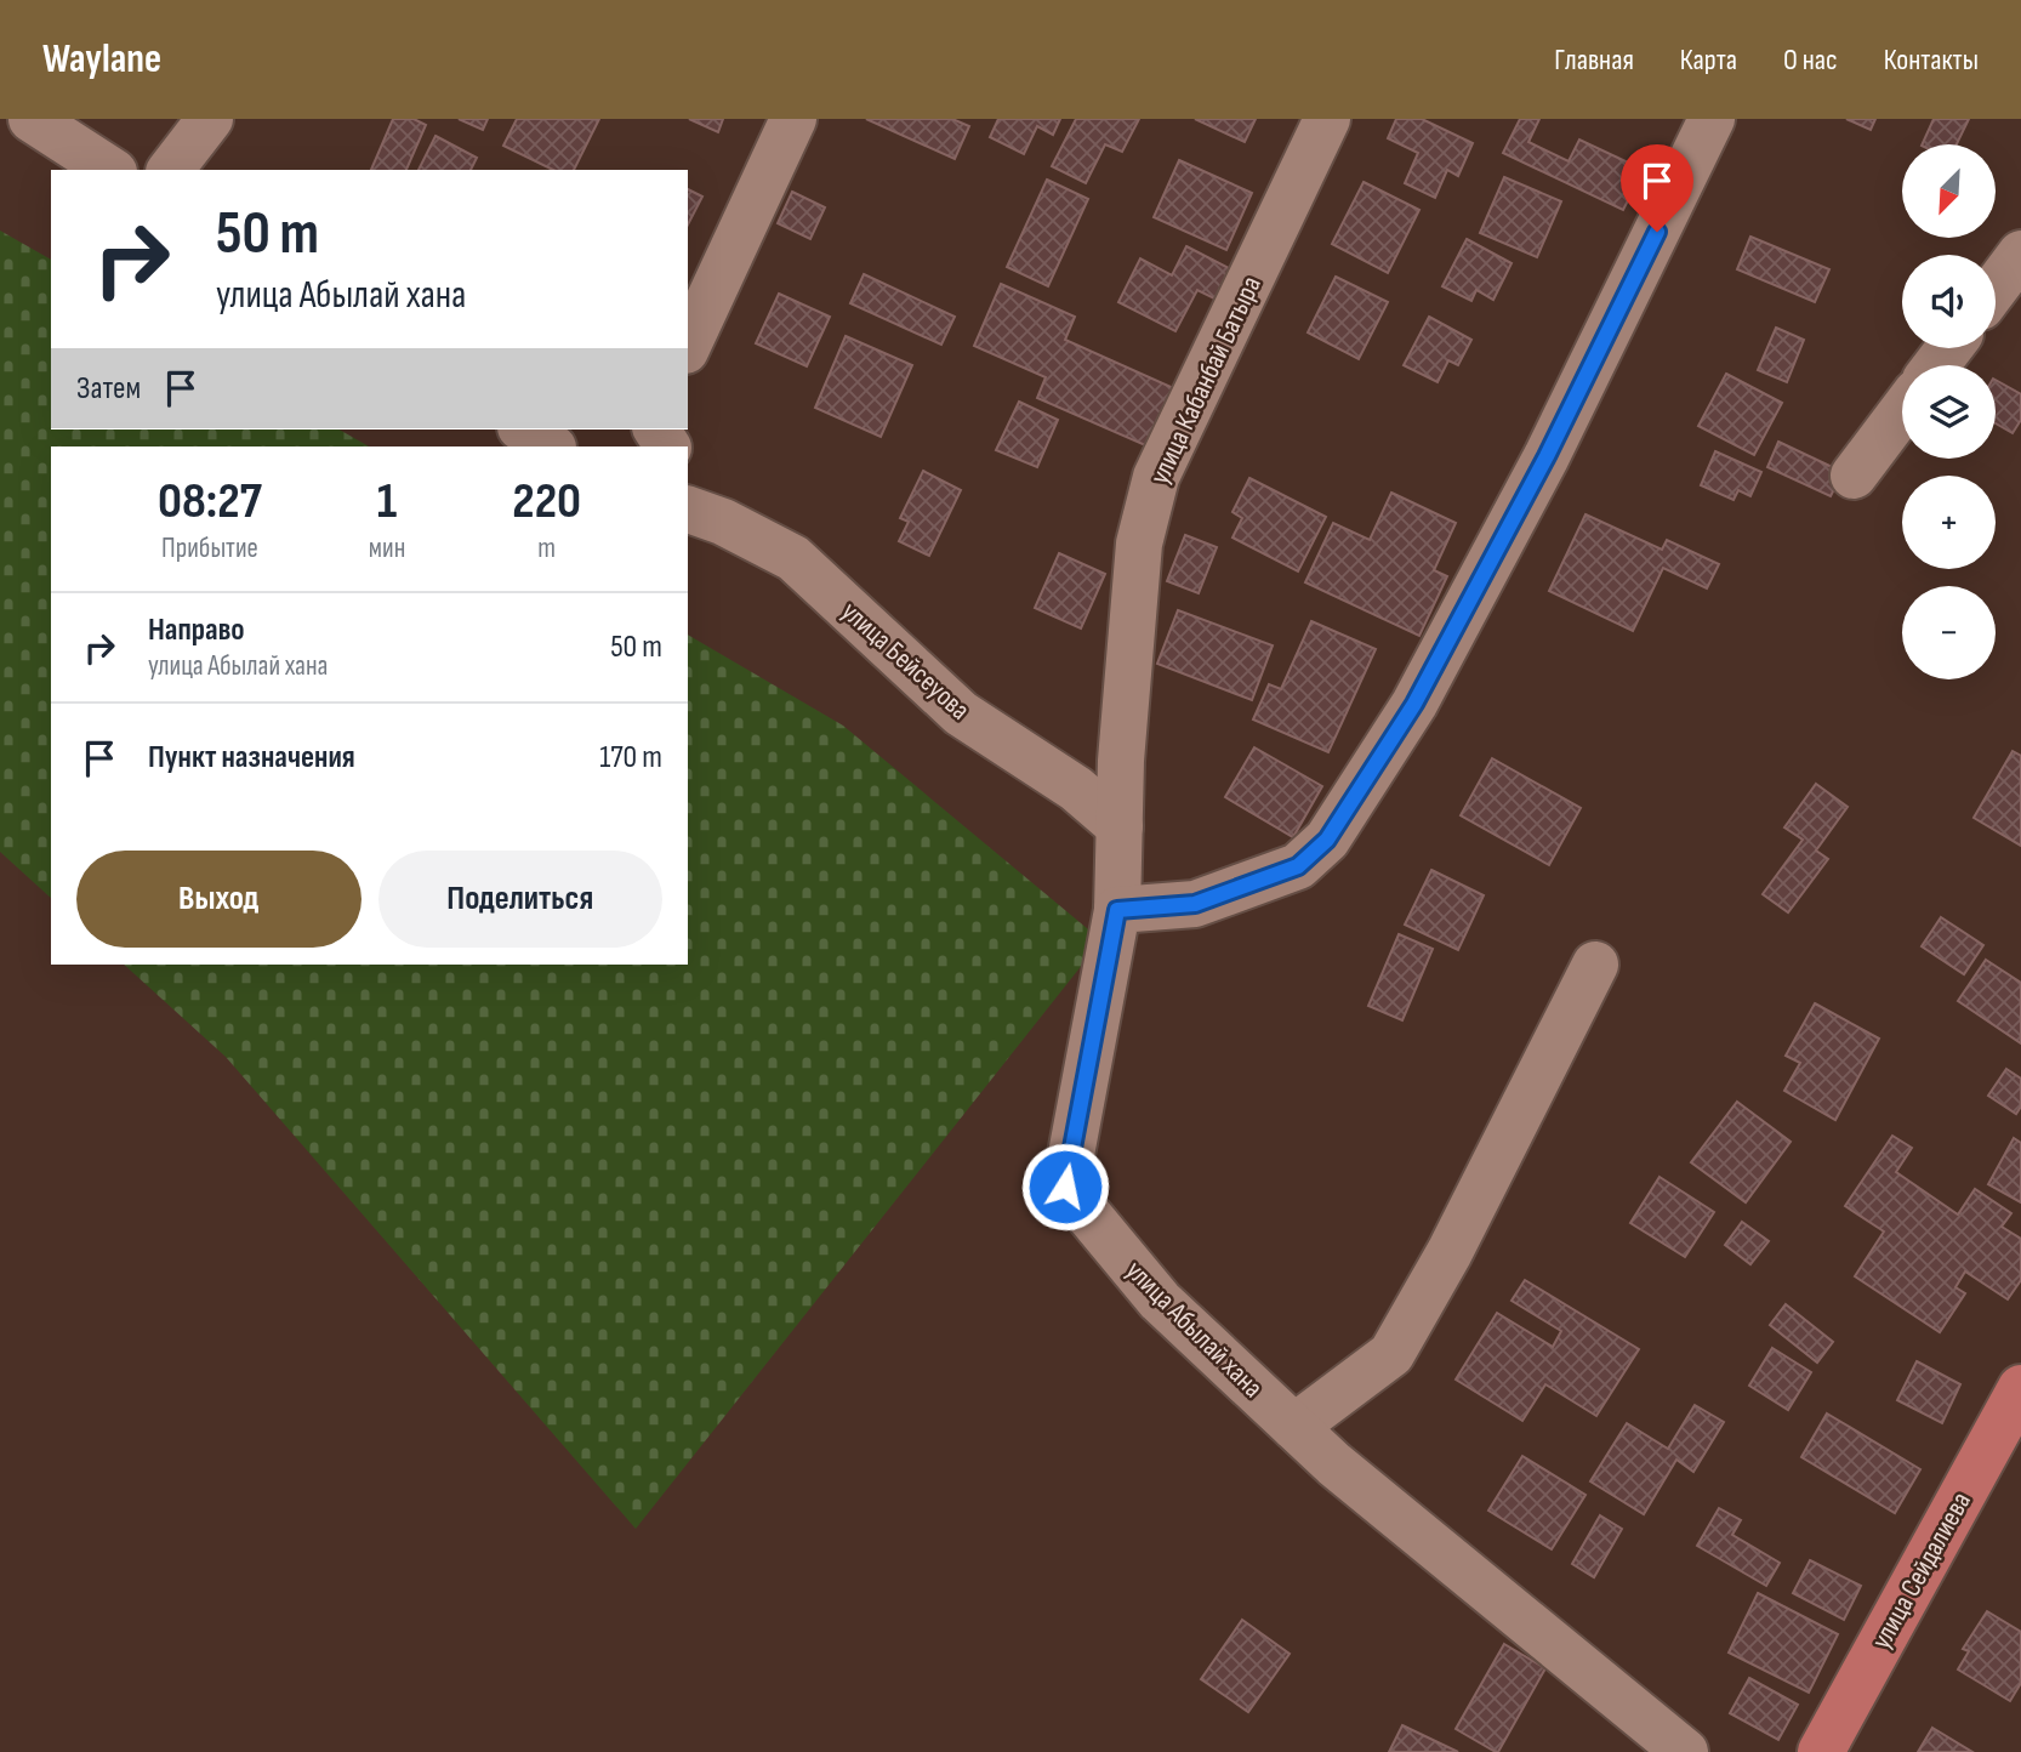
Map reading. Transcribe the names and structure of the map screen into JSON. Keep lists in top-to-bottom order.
{
  "streets": {
    "main road": ["улица Сейдалиева"],
    "street": ["улица Кабанбай Батыра", "улица Бейсеуова", "улица Абылай хана"]
  },
  "crossings": [
    ["улица Кабанбай Батыра", "улица Бейсеуова"],
    ["улица Кабанбай Батыра", "улица Абылай хана"]
  ],
  "north": "bottom left",
  "page": {
    "header": "Waylane",
    "nav": [
      "Главная",
      "Карта",
      "О нас",
      "Контакты"
    ],
    "map_buttons": ["+", "−"],
    "turn": ["50 m", "улица Абылай хана"],
    "then": "Затем",
    "eta": [
      "08:27",
      "Прибытие",
      "1",
      "мин",
      "220",
      "m"
    ],
    "list": [
      {
        "name": "Направо",
        "note": "улица Абылай хана",
        "value": "50 m"
      },
      {
        "name": "Пункт назначения",
        "value": "170 m"
      }
    ],
    "buttons": ["Выход", "Поделиться"]
  }
}
